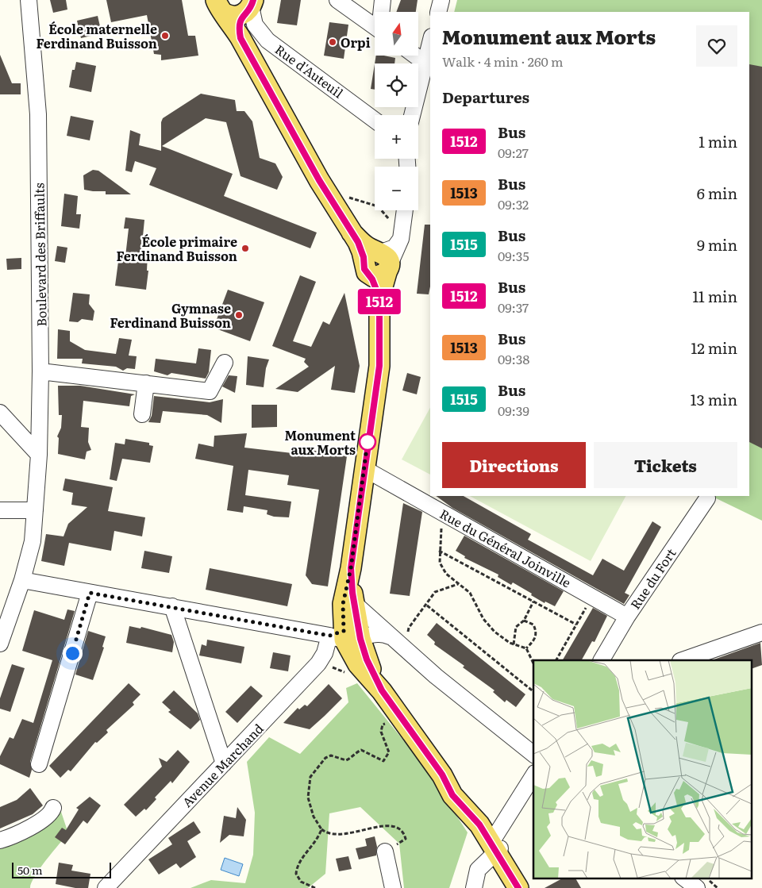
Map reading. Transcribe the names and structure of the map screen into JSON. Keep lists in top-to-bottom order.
{
  "streets": {
    "street": [
      "Rue d'Auteuil",
      "Boulevard des Briffaults",
      "Rue du Général Joinville",
      "Rue du Fort",
      "Avenue Marchand"
    ]
  },
  "crossings": [
    ["Rue du Général Joinville", "Rue du Fort"]
  ],
  "places": [
    "École maternelle Ferdinand Buisson",
    "Orpi",
    "École primaire Ferdinand Buisson",
    "Gymnase Ferdinand Buisson",
    "Monument aux Morts"
  ],
  "lines": ["bus line 1512"],
  "scale_bar": "50 m",
  "north": "top",
  "page": {
    "on_map": "1512",
    "map_buttons": ["+", "−"],
    "heading": [
      ["Monument aux Morts", "Walk · 4 min · 260 m"],
      "Departures"
    ],
    "list": [
      {
        "mark": "1512",
        "name": "Bus",
        "note": "09:27",
        "value": "1 min"
      },
      {
        "mark": "1513",
        "name": "Bus",
        "note": "09:32",
        "value": "6 min"
      },
      {
        "mark": "1515",
        "name": "Bus",
        "note": "09:35",
        "value": "9 min"
      },
      {
        "mark": "1512",
        "name": "Bus",
        "note": "09:37",
        "value": "11 min"
      },
      {
        "mark": "1513",
        "name": "Bus",
        "note": "09:38",
        "value": "12 min"
      },
      {
        "mark": "1515",
        "name": "Bus",
        "note": "09:39",
        "value": "13 min"
      }
    ],
    "buttons": ["Directions", "Tickets"],
    "scale": "50 m"
  }
}
